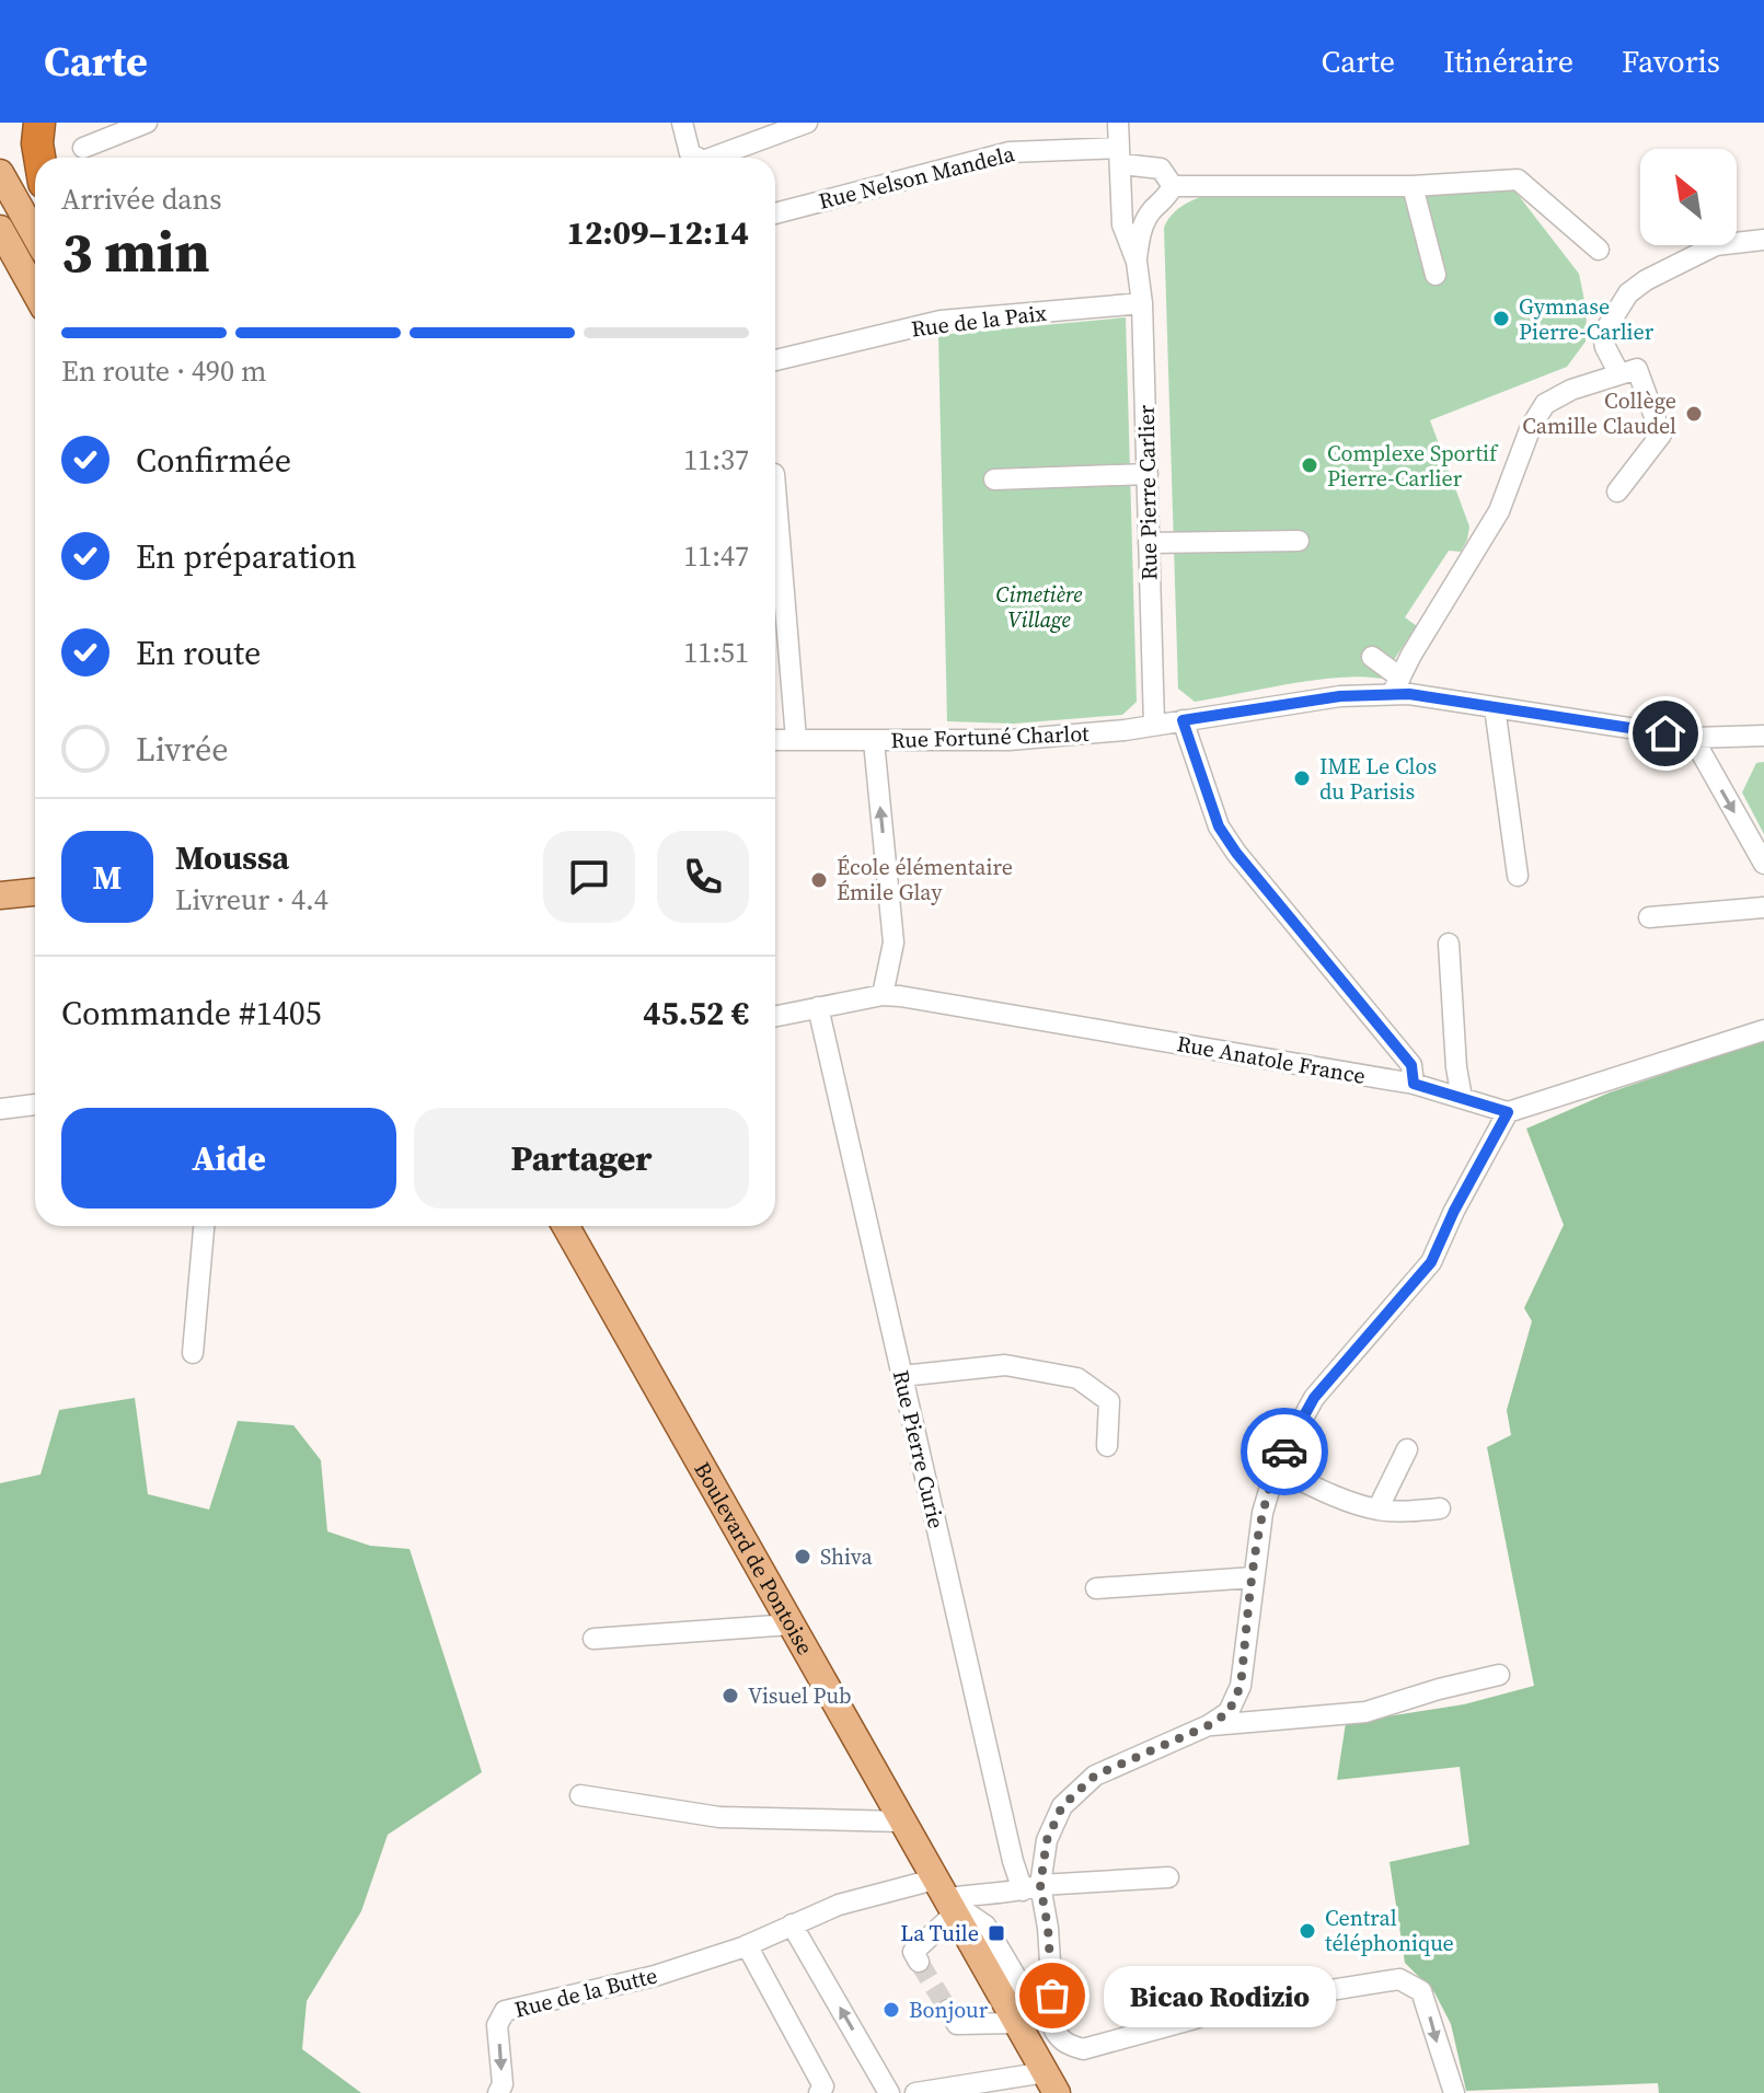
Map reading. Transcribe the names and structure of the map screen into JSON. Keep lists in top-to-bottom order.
{
  "streets": {
    "main road": ["Boulevard de Pontoise"],
    "street": [
      "Rue Nelson Mandela",
      "Rue de la Paix",
      "Rue Pierre Carlier",
      "Rue Fortuné Charlot",
      "Rue Anatole France",
      "Rue Pierre Curie",
      "Rue de la Butte"
    ]
  },
  "crossings": [
    ["Rue Nelson Mandela", "Rue Pierre Carlier"],
    ["Rue de la Paix", "Rue Pierre Carlier"],
    ["Rue Pierre Carlier", "Rue Fortuné Charlot"],
    ["Rue Anatole France", "Rue Pierre Curie"],
    ["Rue Pierre Curie", "Rue de la Butte"],
    ["Boulevard de Pontoise", "Rue de la Butte"]
  ],
  "one_way": ["Rue de la Butte"],
  "parks": ["Cimetière Village"],
  "places": {
    "other": [
      "Gymnase Pierre-Carlier",
      "Collège Camille Claudel",
      "Complexe Sportif Pierre-Carlier",
      "IME Le Clos du Parisis",
      "École élémentaire Émile Glay",
      "Shiva",
      "Visuel Pub",
      "Central téléphonique",
      "Bicao Rodizio",
      "Bonjour"
    ],
    "transit": ["La Tuile"]
  },
  "north": "top left",
  "page": {
    "header": "Carte",
    "nav": ["Carte", "Itinéraire", "Favoris"],
    "heading": ["3 min", "Arrivée dans", "12:09–12:14"],
    "panel": [
      "Moussa",
      "Livreur · 4.4",
      "Commande #1405",
      "45.52 €"
    ],
    "bar": "En route · 490 m",
    "list": [
      ["Confirmée", "11:37"],
      ["En préparation", "11:47"],
      ["En route", "11:51"],
      "Livrée"
    ],
    "round": "M",
    "buttons": ["Aide", "Partager"],
    "bubble": "Bicao Rodizio"
  }
}
